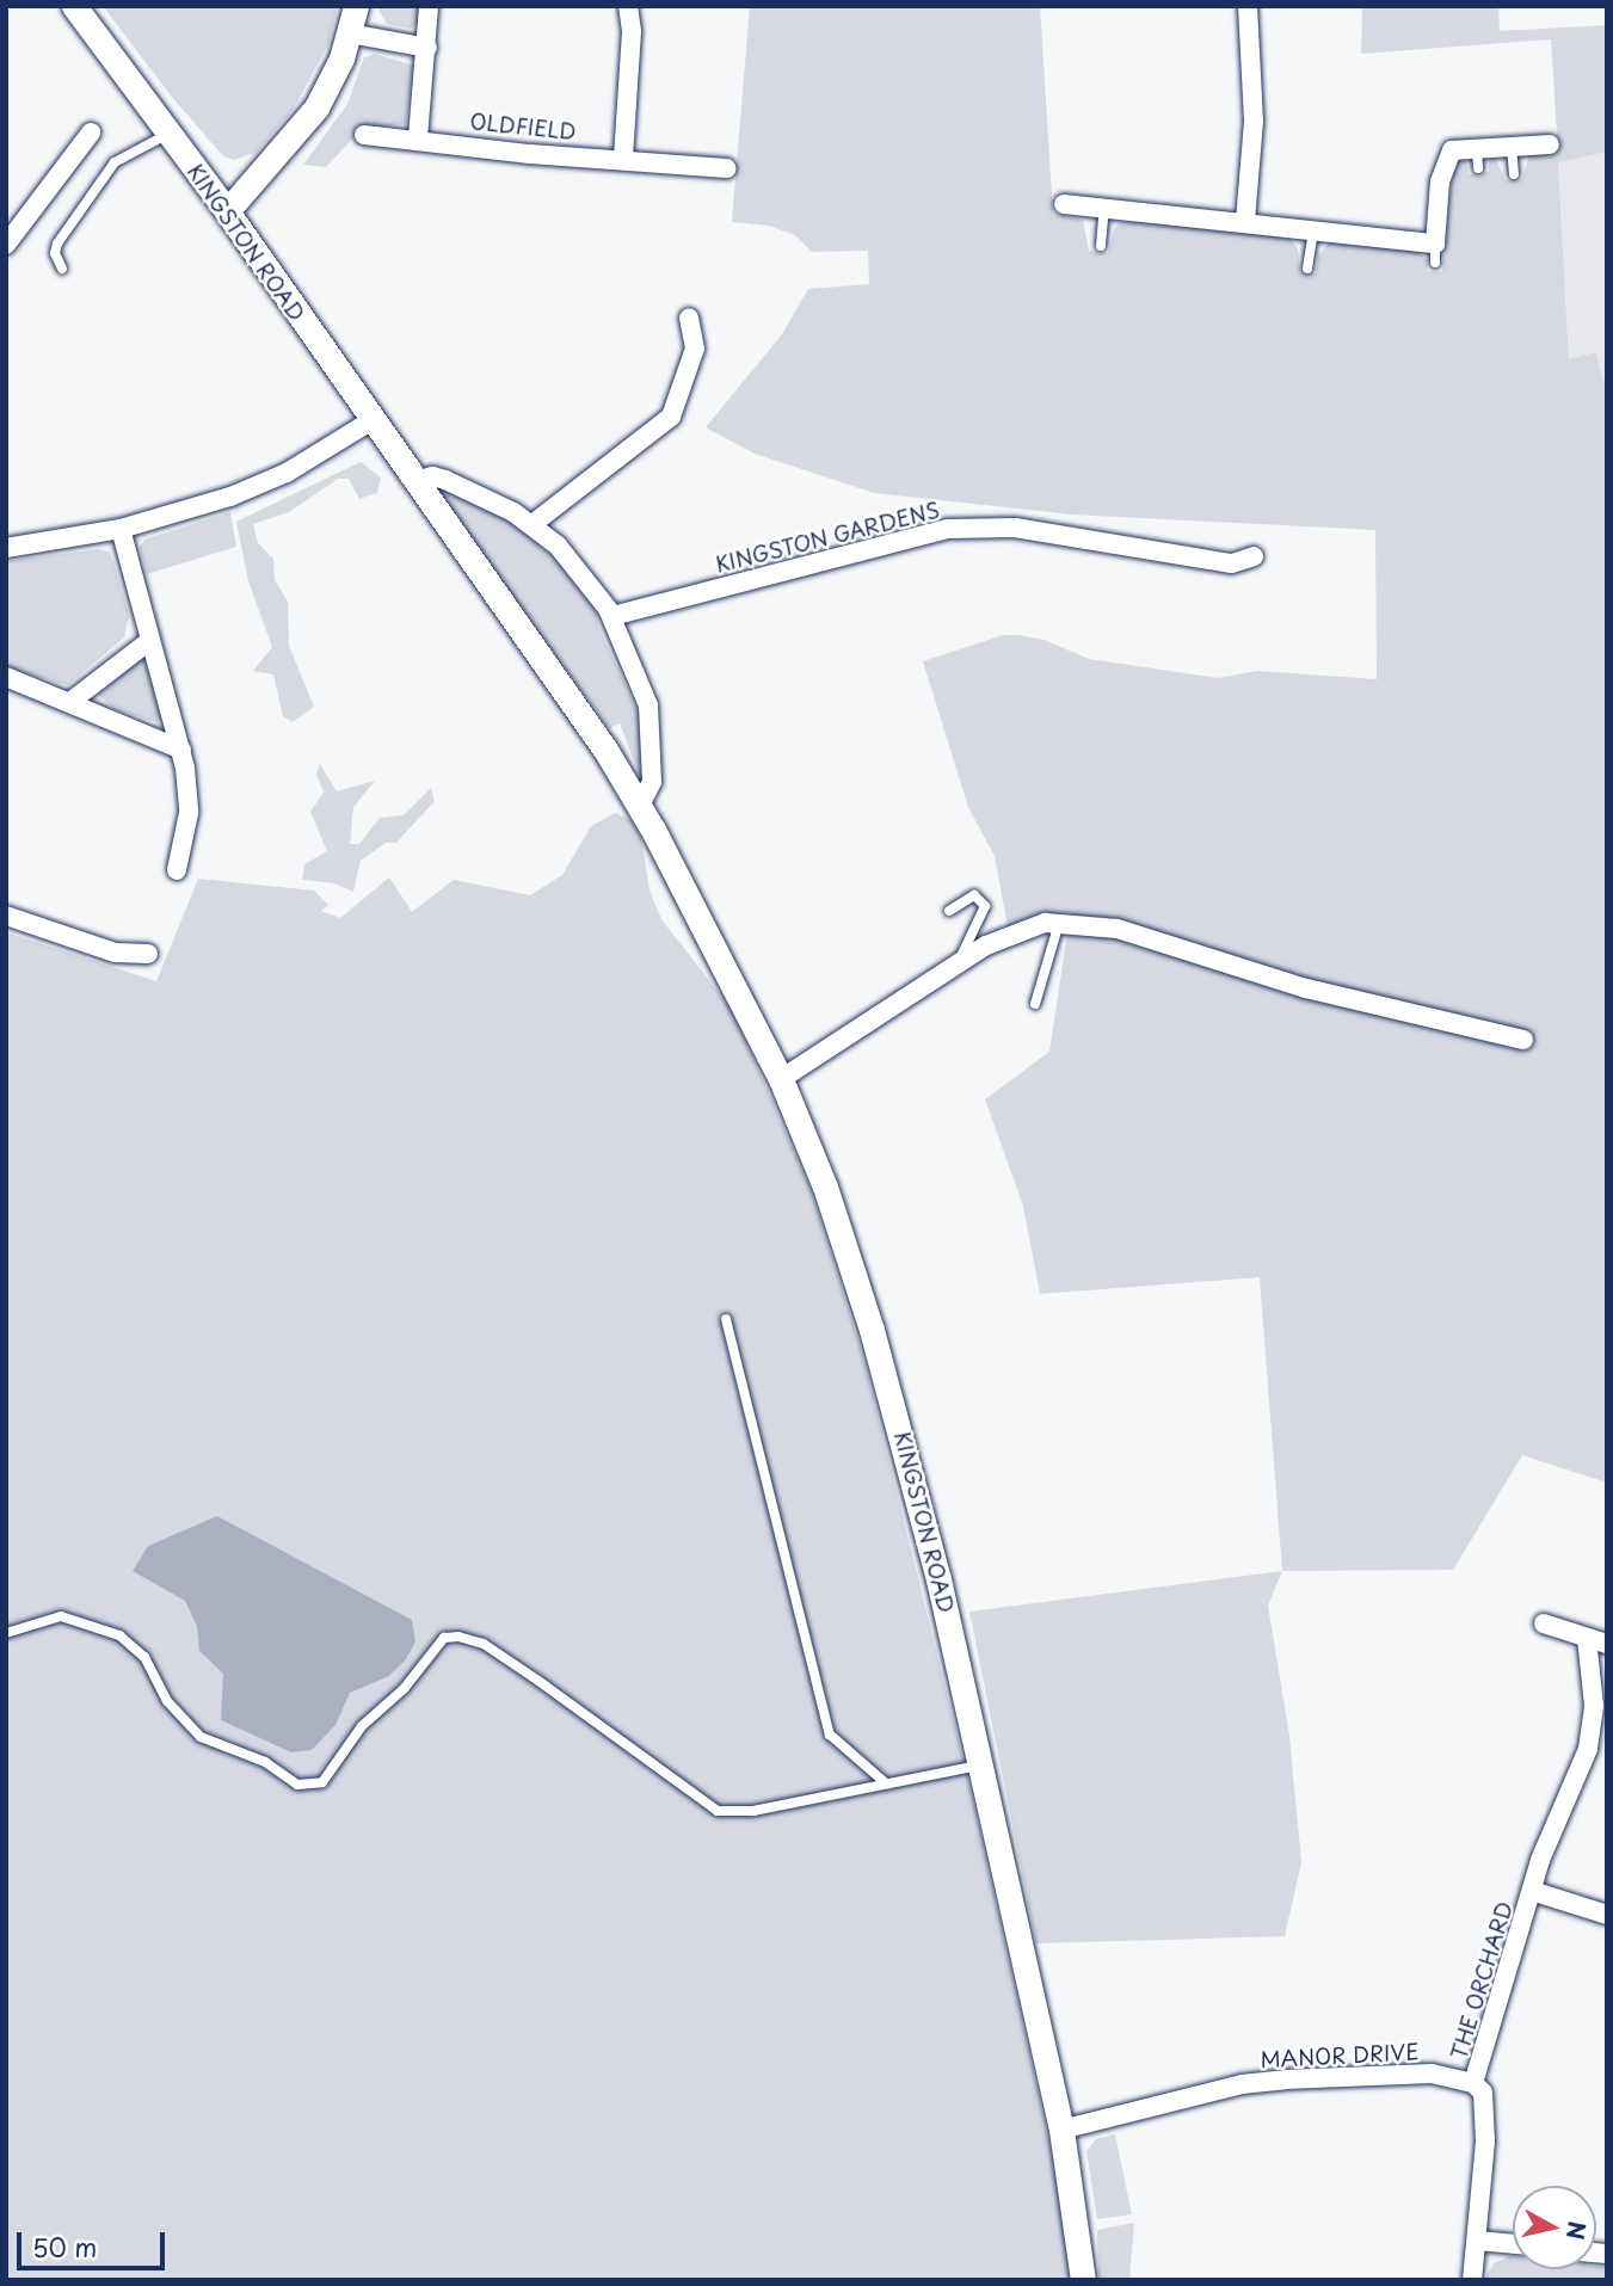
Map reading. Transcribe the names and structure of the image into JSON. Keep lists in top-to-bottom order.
{
  "streets": {
    "main road": ["KINGSTON ROAD"],
    "street": [
      "OLDFIELD",
      "KINGSTON GARDENS",
      "THE ORCHARD",
      "MANOR DRIVE"
    ]
  },
  "crossings": [
    ["KINGSTON ROAD", "MANOR DRIVE"],
    ["THE ORCHARD", "MANOR DRIVE"]
  ],
  "scale_bar": "50 m",
  "north": "right"
}
